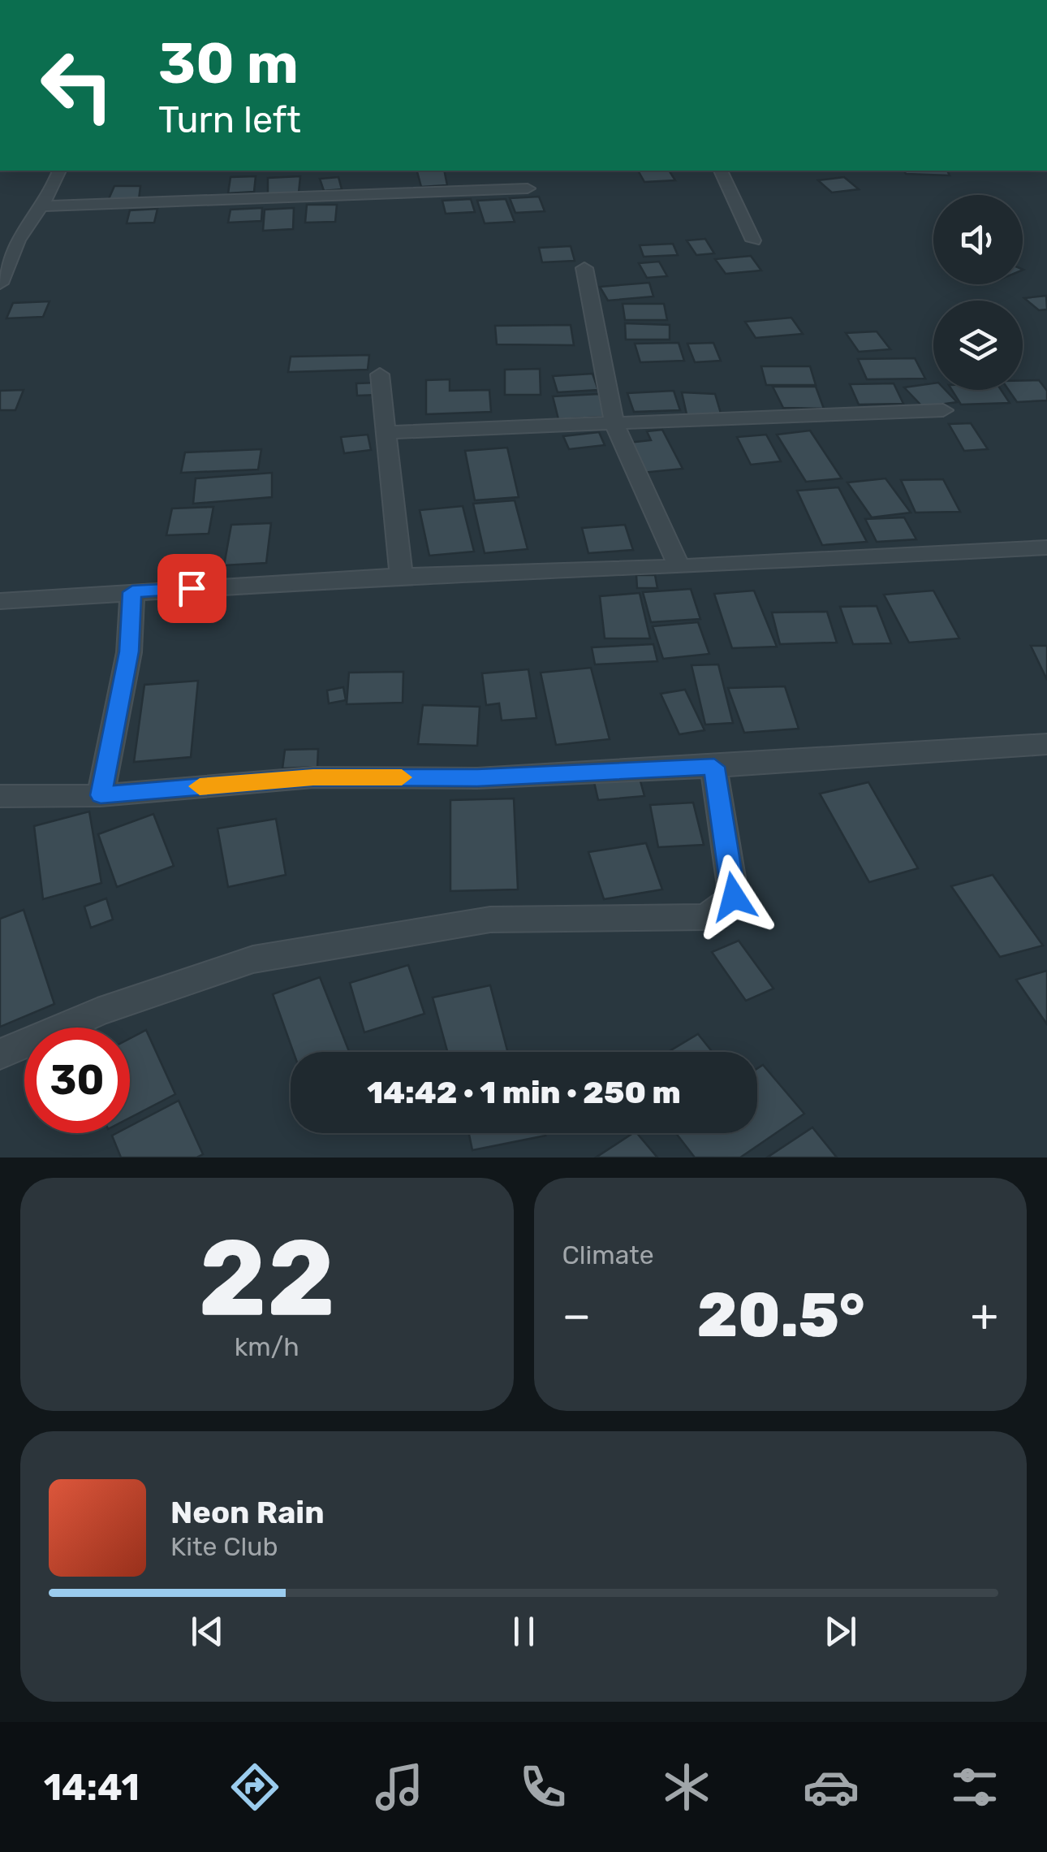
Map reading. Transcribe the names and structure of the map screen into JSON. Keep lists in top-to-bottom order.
{
  "page": {
    "turn": ["30 m", "Turn left"],
    "limit": "30",
    "trip": "14:42 · 1 min · 250 m",
    "tile": [
      ["22", "km/h"],
      "Climate"
    ],
    "heat": ["−", "20.5°", "+"],
    "song": ["Neon Rain", "Kite Club"],
    "tabs": "14:41"
  }
}
